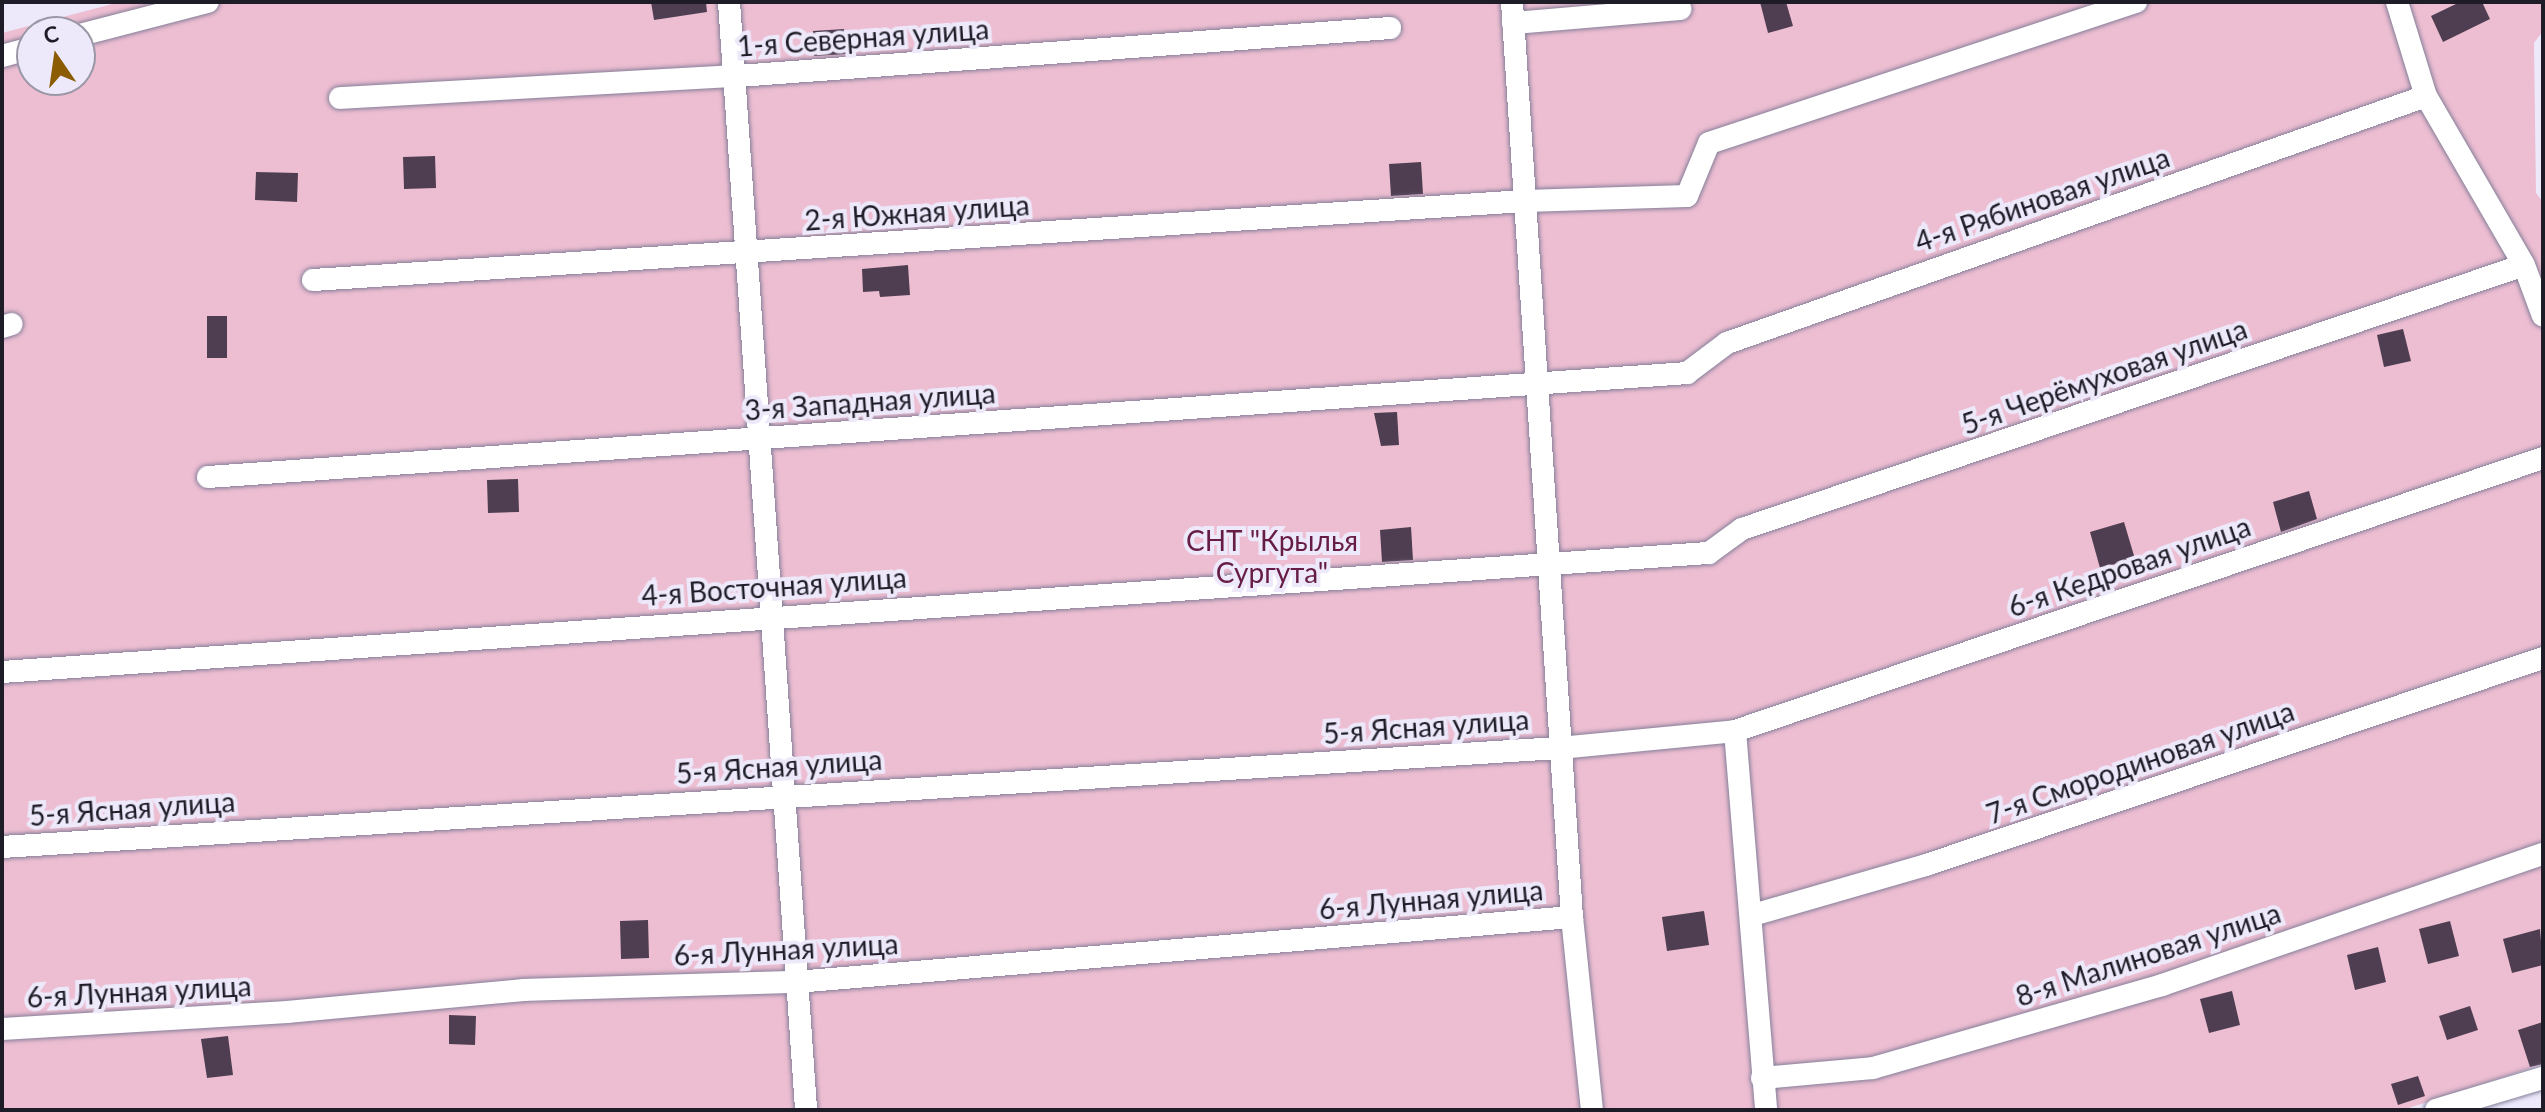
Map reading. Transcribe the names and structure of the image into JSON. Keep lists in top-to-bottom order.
{
  "streets": {
    "street": [
      "1-я Северная улица",
      "4-я Рябиновая улица",
      "2-я Южная улица",
      "5-я Черёмуховая улица",
      "3-я Западная улица",
      "6-я Кедровая улица",
      "4-я Восточная улица",
      "5-я Ясная улица",
      "7-я Смородиновая улица",
      "6-я Лунная улица",
      "8-я Малиновая улица"
    ]
  },
  "crossings": [
    ["4-я Рябиновая улица", "3-я Западная улица"],
    ["5-я Черёмуховая улица", "4-я Восточная улица"],
    ["6-я Кедровая улица", "5-я Ясная улица"]
  ],
  "parks": ["CНТ \"Крылья Сургута\""],
  "north": "top"
}
